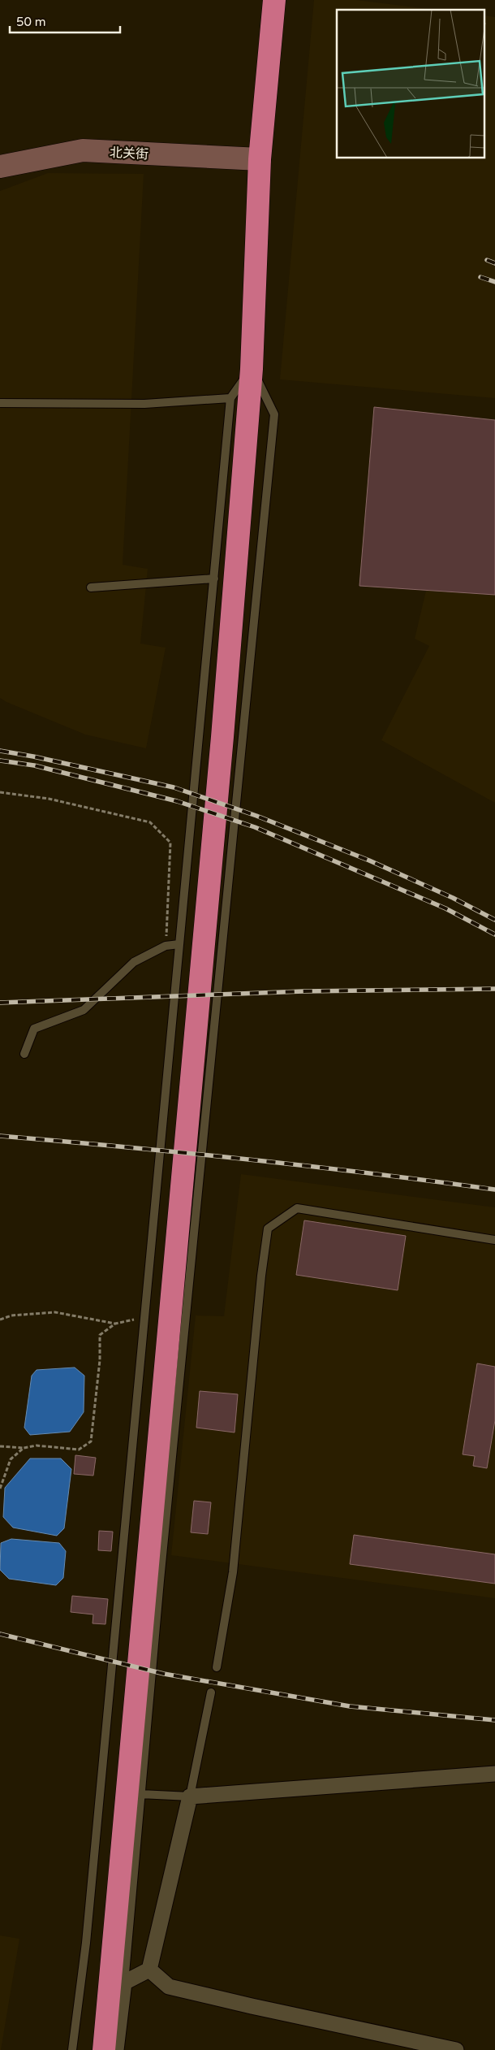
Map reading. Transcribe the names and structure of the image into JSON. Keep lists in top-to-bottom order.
{
  "streets": {
    "main road": ["北关街"]
  },
  "scale_bar": "50 m"
}
